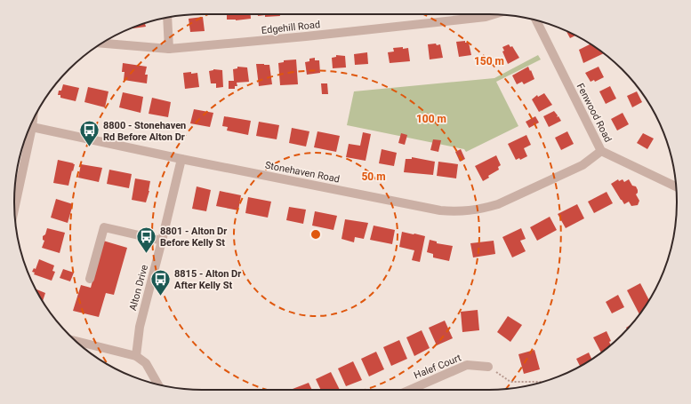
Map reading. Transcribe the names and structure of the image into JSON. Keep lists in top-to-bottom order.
{
  "streets": {
    "street": [
      "Edgehill Road",
      "Fenwood Road",
      "Stonehaven Road",
      "Alton Drive",
      "Halef Court"
    ]
  },
  "crossings": [
    ["Fenwood Road", "Stonehaven Road"],
    ["Stonehaven Road", "Alton Drive"]
  ],
  "places": {
    "bus stop": ["8800 - Stonehaven Rd Before Alton Dr", "8801 - Alton Dr Before Kelly St", "8815 - Alton Dr After Kelly St"]
  },
  "rings": ["150 m", "100 m", "50 m"]
}
